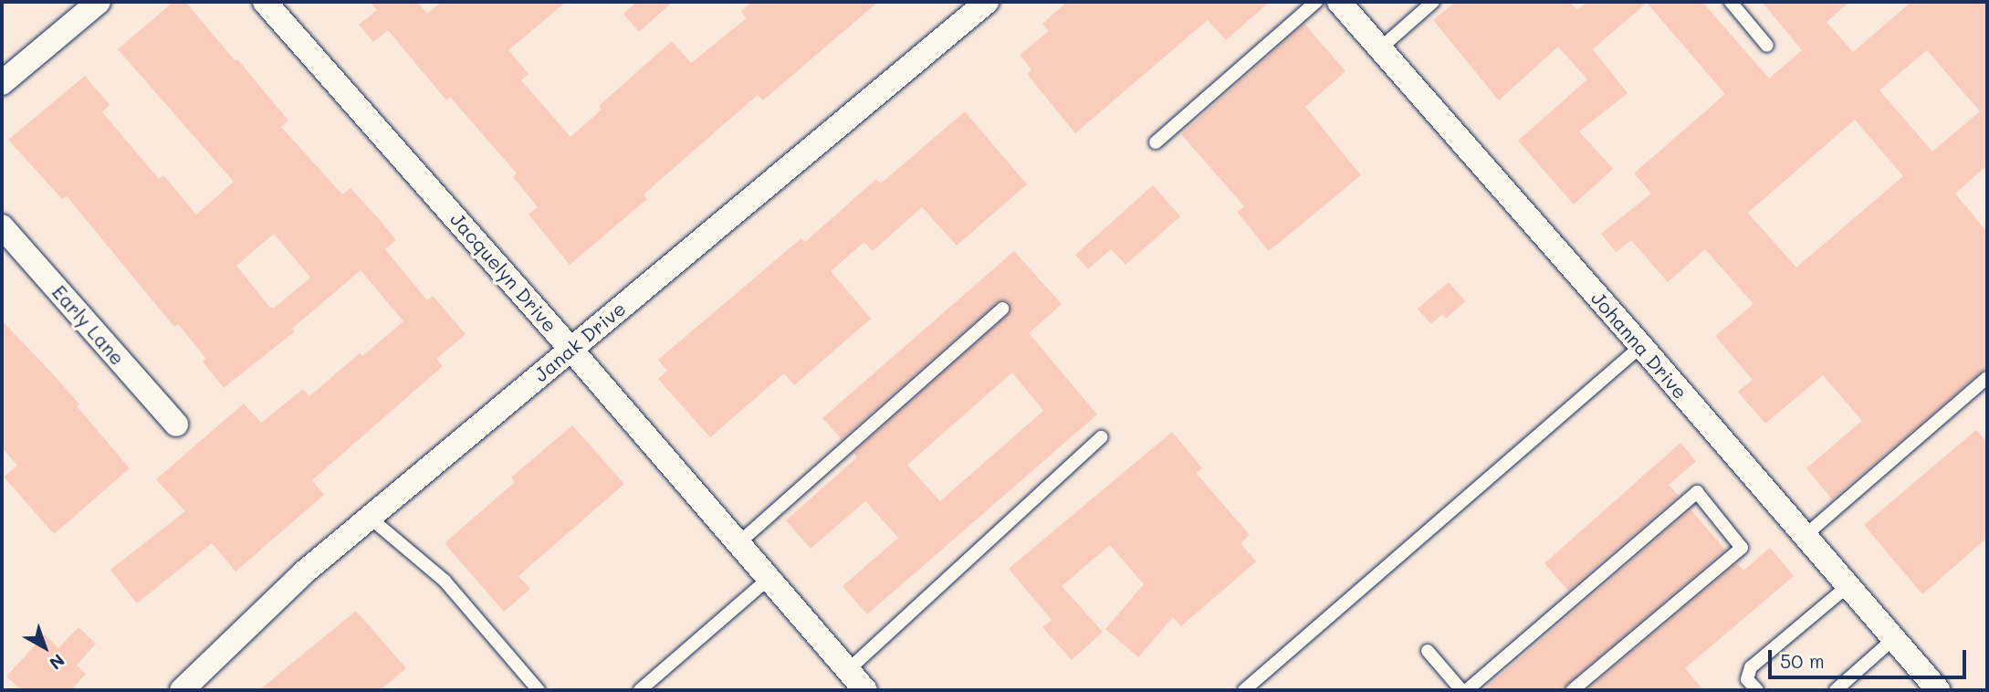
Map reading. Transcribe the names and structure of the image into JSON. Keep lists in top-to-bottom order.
{
  "streets": {
    "street": [
      "Jacquelyn Drive",
      "Early Lane",
      "Janak Drive",
      "Johanna Drive"
    ]
  },
  "crossings": [
    ["Jacquelyn Drive", "Janak Drive"]
  ],
  "scale_bar": "50 m",
  "north": "bottom right"
}
